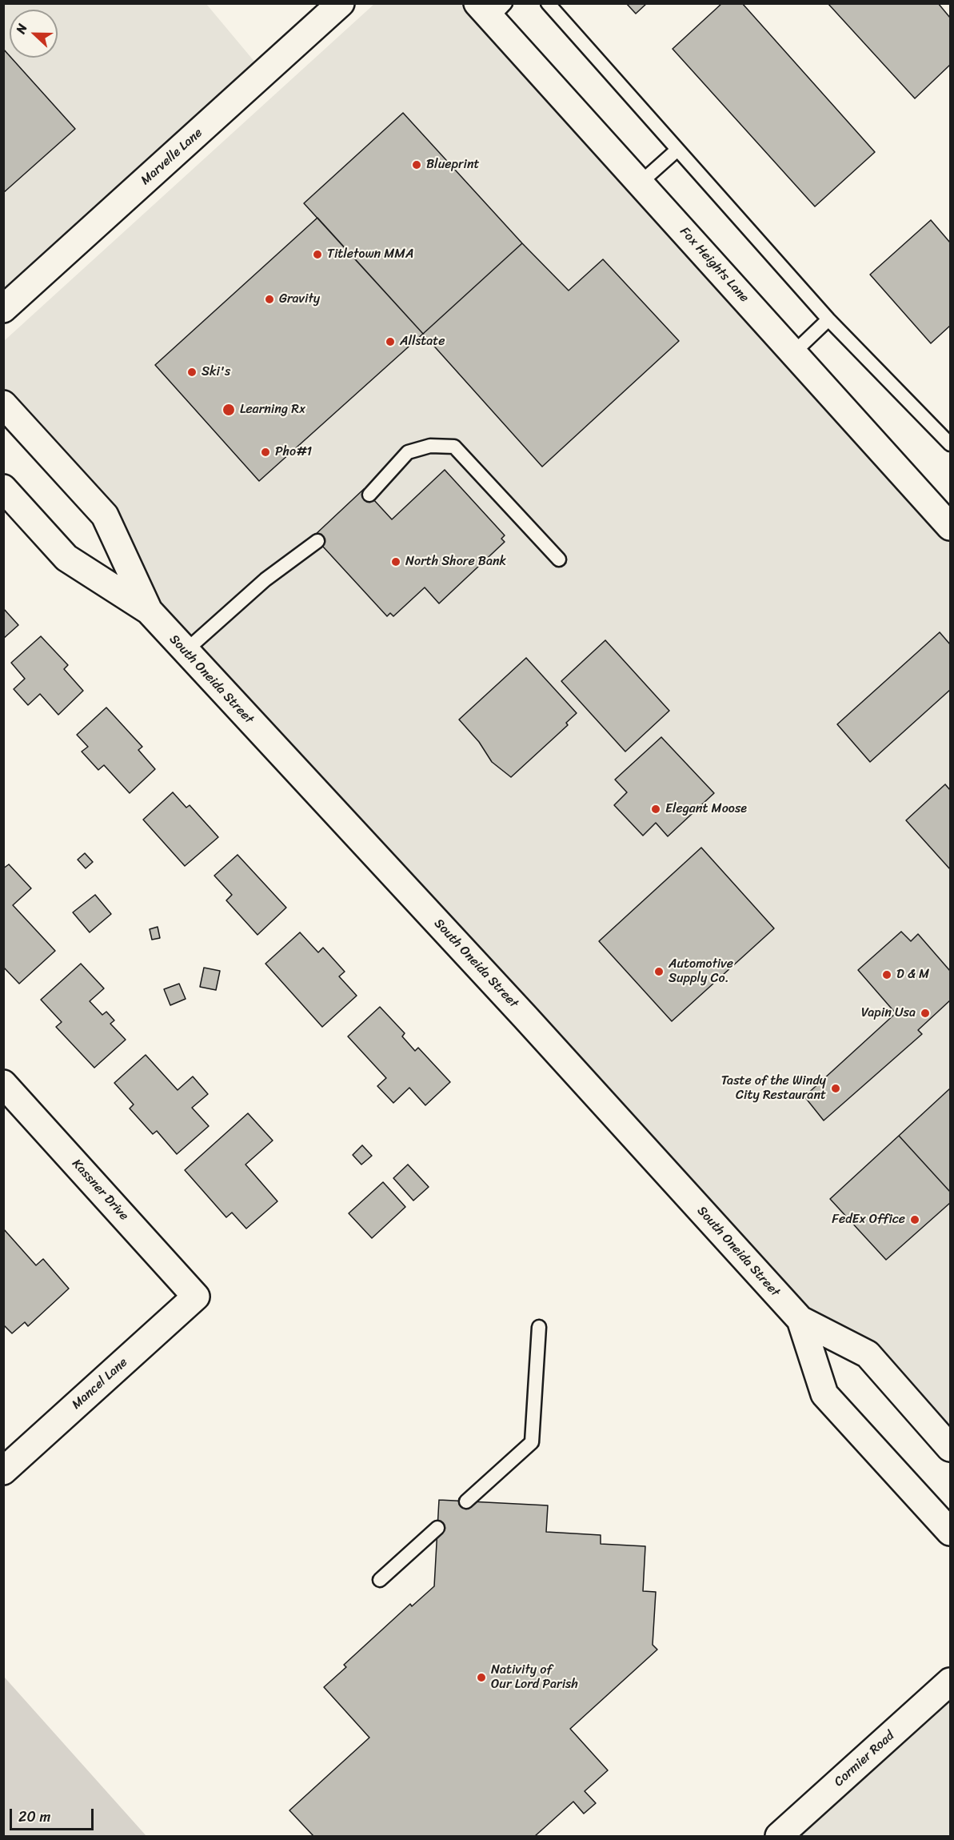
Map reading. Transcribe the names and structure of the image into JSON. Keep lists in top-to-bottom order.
{
  "streets": {
    "street": [
      "Marvelle Lane",
      "Fox Heights Lane",
      "South Oneida Street",
      "Kassner Drive",
      "Mancel Lane",
      "Cormier Road"
    ]
  },
  "crossings": [
    ["Kassner Drive", "Mancel Lane"]
  ],
  "places": [
    "Blueprint",
    "Titletown MMA",
    "Gravity",
    "Allstate",
    "Ski's",
    "Learning Rx",
    "Pho#1",
    "North Shore Bank",
    "Elegant Moose",
    "Automotive Supply Co.",
    "D & M",
    "Vapin Usa",
    "Taste of the Windy City Restaurant",
    "FedEx Office",
    "Nativity of Our Lord Parish"
  ],
  "scale_bar": "20 m",
  "north": "left"
}
